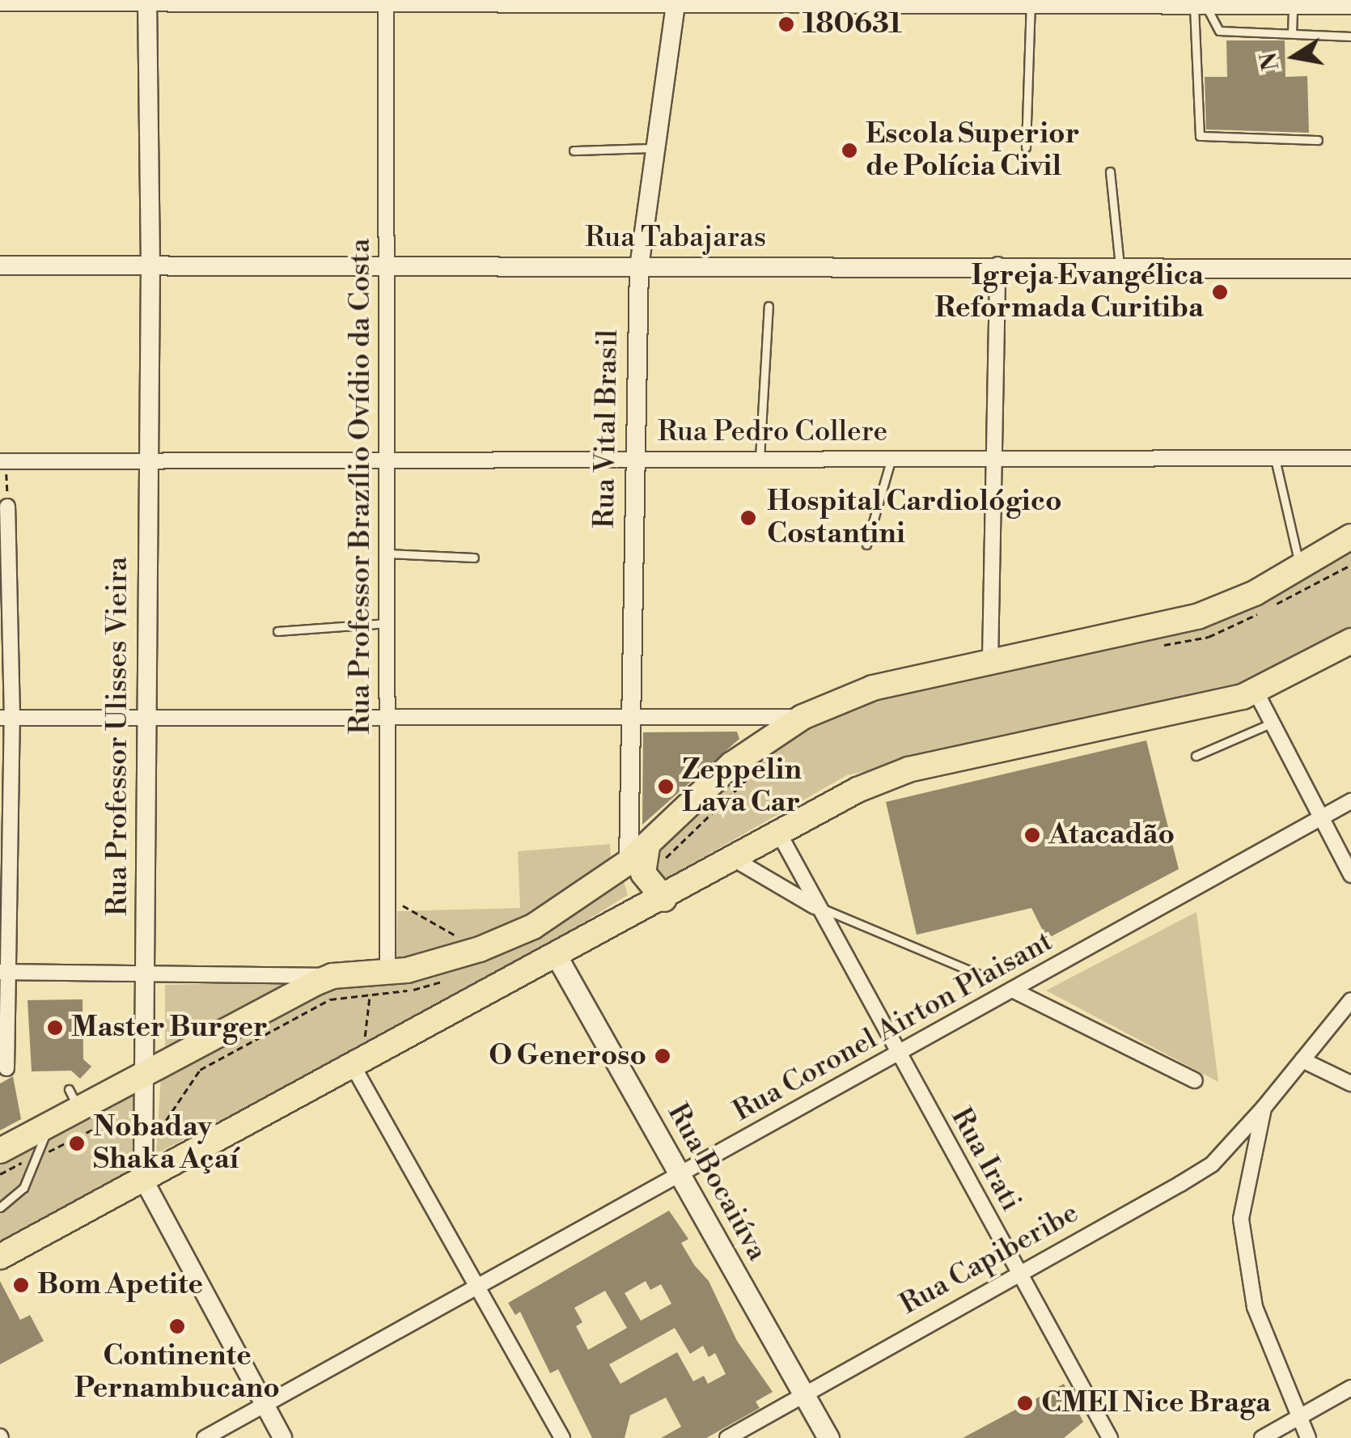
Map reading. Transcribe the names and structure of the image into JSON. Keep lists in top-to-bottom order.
{
  "streets": {
    "main road": ["Rua Bocaiúva"],
    "street": [
      "Rua Tabajaras",
      "Rua Vital Brasil",
      "Rua Pedro Collere",
      "Rua Professor Brazílio Ovídio da Costa",
      "Rua Professor Ulisses Vieira",
      "Rua Coronel Airton Plaisant",
      "Rua Irati",
      "Rua Capiberibe"
    ]
  },
  "crossings": [
    ["Rua Tabajaras", "Rua Vital Brasil"],
    ["Rua Tabajaras", "Rua Professor Brazílio Ovídio da Costa"],
    ["Rua Tabajaras", "Rua Professor Ulisses Vieira"],
    ["Rua Vital Brasil", "Rua Pedro Collere"],
    ["Rua Pedro Collere", "Rua Professor Brazílio Ovídio da Costa"],
    ["Rua Pedro Collere", "Rua Professor Ulisses Vieira"],
    ["Rua Professor Ulisses Vieira", "Rua Coronel Airton Plaisant"],
    ["Rua Coronel Airton Plaisant", "Rua Irati"],
    ["Rua Coronel Airton Plaisant", "Rua Bocaiúva"],
    ["Rua Irati", "Rua Capiberibe"],
    ["Rua Bocaiúva", "Rua Capiberibe"]
  ],
  "places": [
    "180631",
    "Escola Superior de Polícia Civil",
    "Igreja Evangélica Reformada Curitiba",
    "Hospital Cardiológico Costantini",
    "Zeppelin Lava Car",
    "Atacadão",
    "Master Burger",
    "O Generoso",
    "Nobaday Shaka Açaí",
    "Bom Apetite",
    "Continente Pernambucano",
    "CMEI Nice Braga"
  ],
  "north": "left"
}
